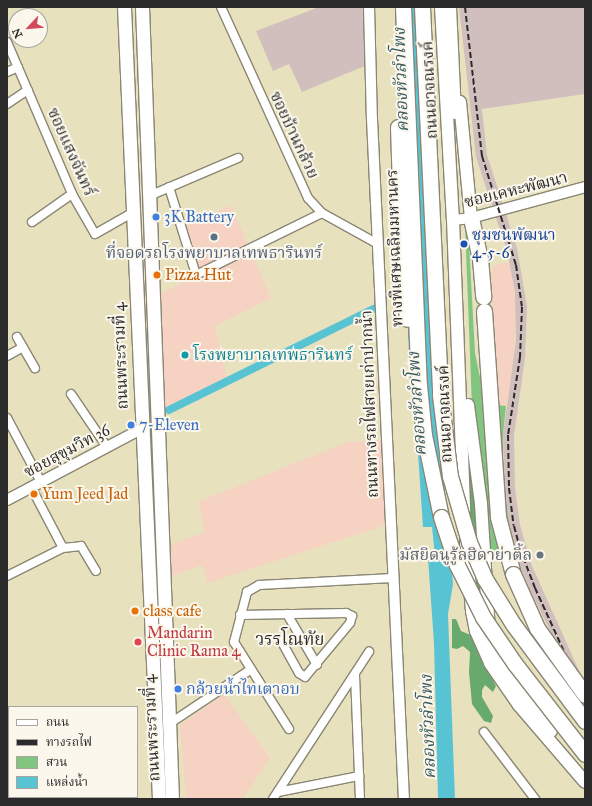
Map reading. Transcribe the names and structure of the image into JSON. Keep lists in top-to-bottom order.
{
  "streets": {
    "highway": ["ทางพิเศษเฉลิมมหานคร"],
    "main road": ["ถนนอาจณรงค์", "ถนนพระรามที่ 4"],
    "street": [
      "ซอยบ้านกล้วย",
      "ซอยแสงจันทร์",
      "ซอยเคหะพัฒนา",
      "ถนนทางรถไฟสายเก่าปากน้ำ",
      "ซอยสุขุมวิท 36"
    ]
  },
  "crossings": [
    ["ถนนอาจณรงค์", "ซอยเคหะพัฒนา"],
    ["ซอยบ้านกล้วย", "ถนนทางรถไฟสายเก่าปากน้ำ"],
    ["ซอยแสงจันทร์", "ถนนพระรามที่ 4"],
    ["ถนนพระรามที่ 4", "ซอยสุขุมวิท 36"]
  ],
  "districts": ["วรรโณทัย"],
  "water": ["คลองหัวลำโพง"],
  "places": [
    "3K Battery",
    "ที่จอดรถโรงพยาบาลเทพธารินทร์",
    "ชุมชนพัฒนา 4-5-6",
    "Pizza Hut",
    "โรงพยาบาลเทพธารินทร์",
    "7-Eleven",
    "Yum Jeed Jad",
    "มัสยิดนูรู้ลฮิดาย่าติ้ล",
    "class cafe",
    "Mandarin Clinic Rama 4",
    "กล้วยน้ำไทเตาอบ"
  ],
  "legend": [
    "ถนน",
    "ทางรถไฟ",
    "สวน",
    "แหล่งน้ำ"
  ],
  "north": "bottom left"
}
